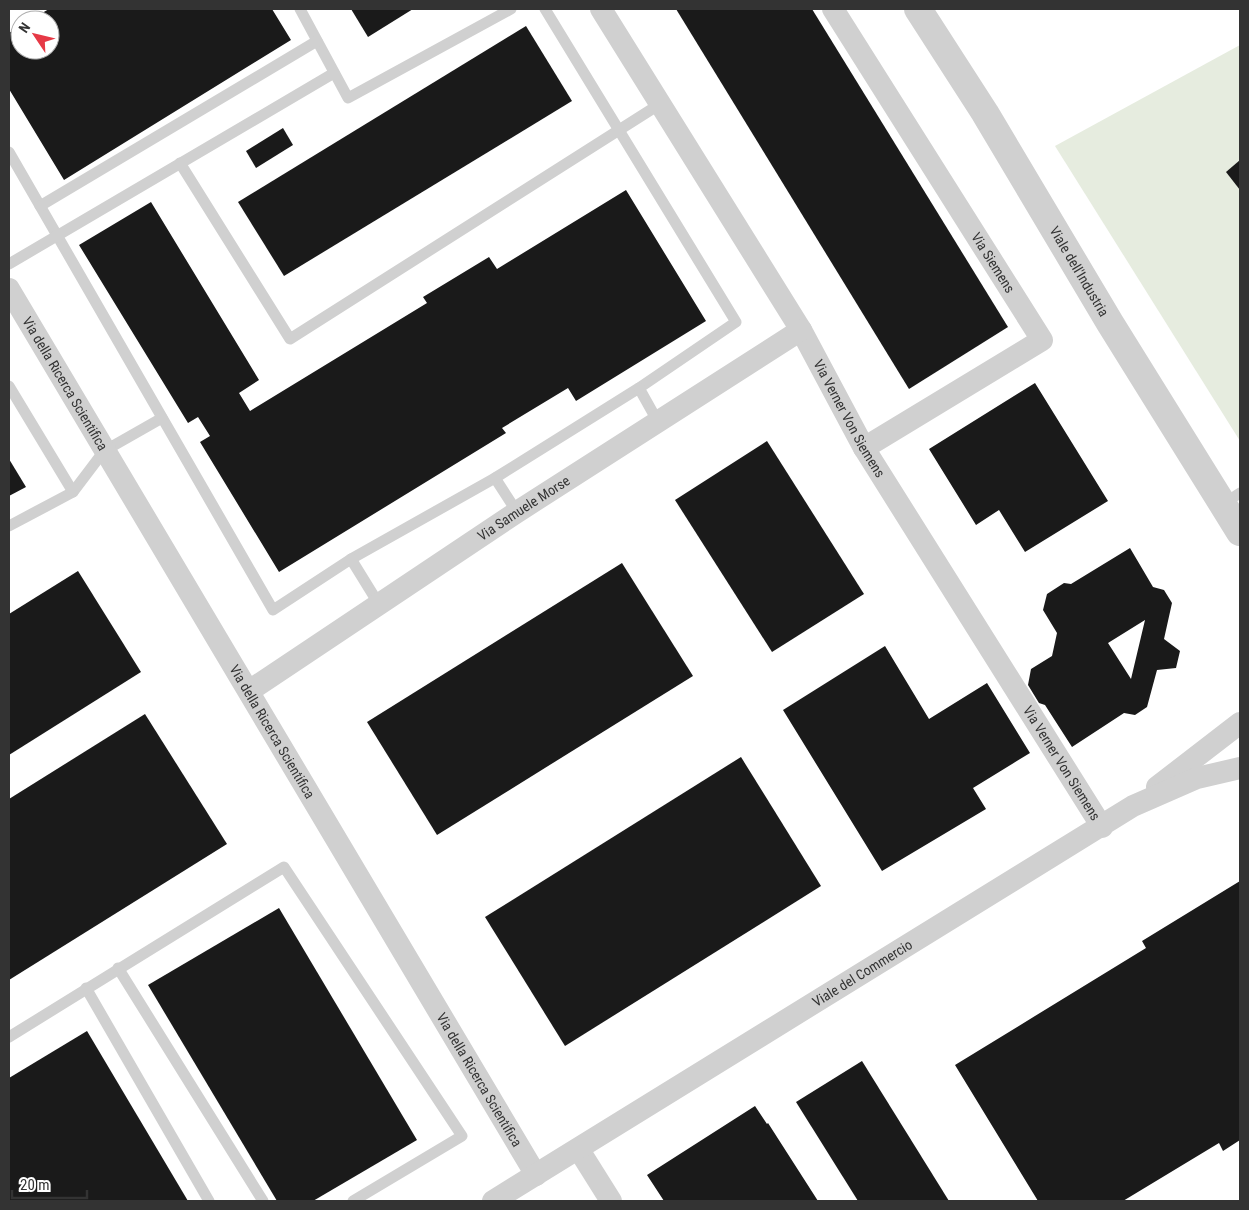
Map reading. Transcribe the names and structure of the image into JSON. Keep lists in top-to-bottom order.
{
  "streets": {
    "street": [
      "Via Siemens",
      "Viale dell'Industria",
      "Via della Ricerca Scientifica",
      "Via Verner Von Siemens",
      "Via Samuele Morse",
      "Viale del Commercio"
    ]
  },
  "crossings": [
    ["Via Siemens", "Via Verner Von Siemens"],
    ["Via della Ricerca Scientifica", "Via Samuele Morse"],
    ["Via della Ricerca Scientifica", "Viale del Commercio"],
    ["Via Verner Von Siemens", "Via Samuele Morse"],
    ["Via Verner Von Siemens", "Viale del Commercio"]
  ],
  "scale_bar": "20 m",
  "north": "top left"
}
